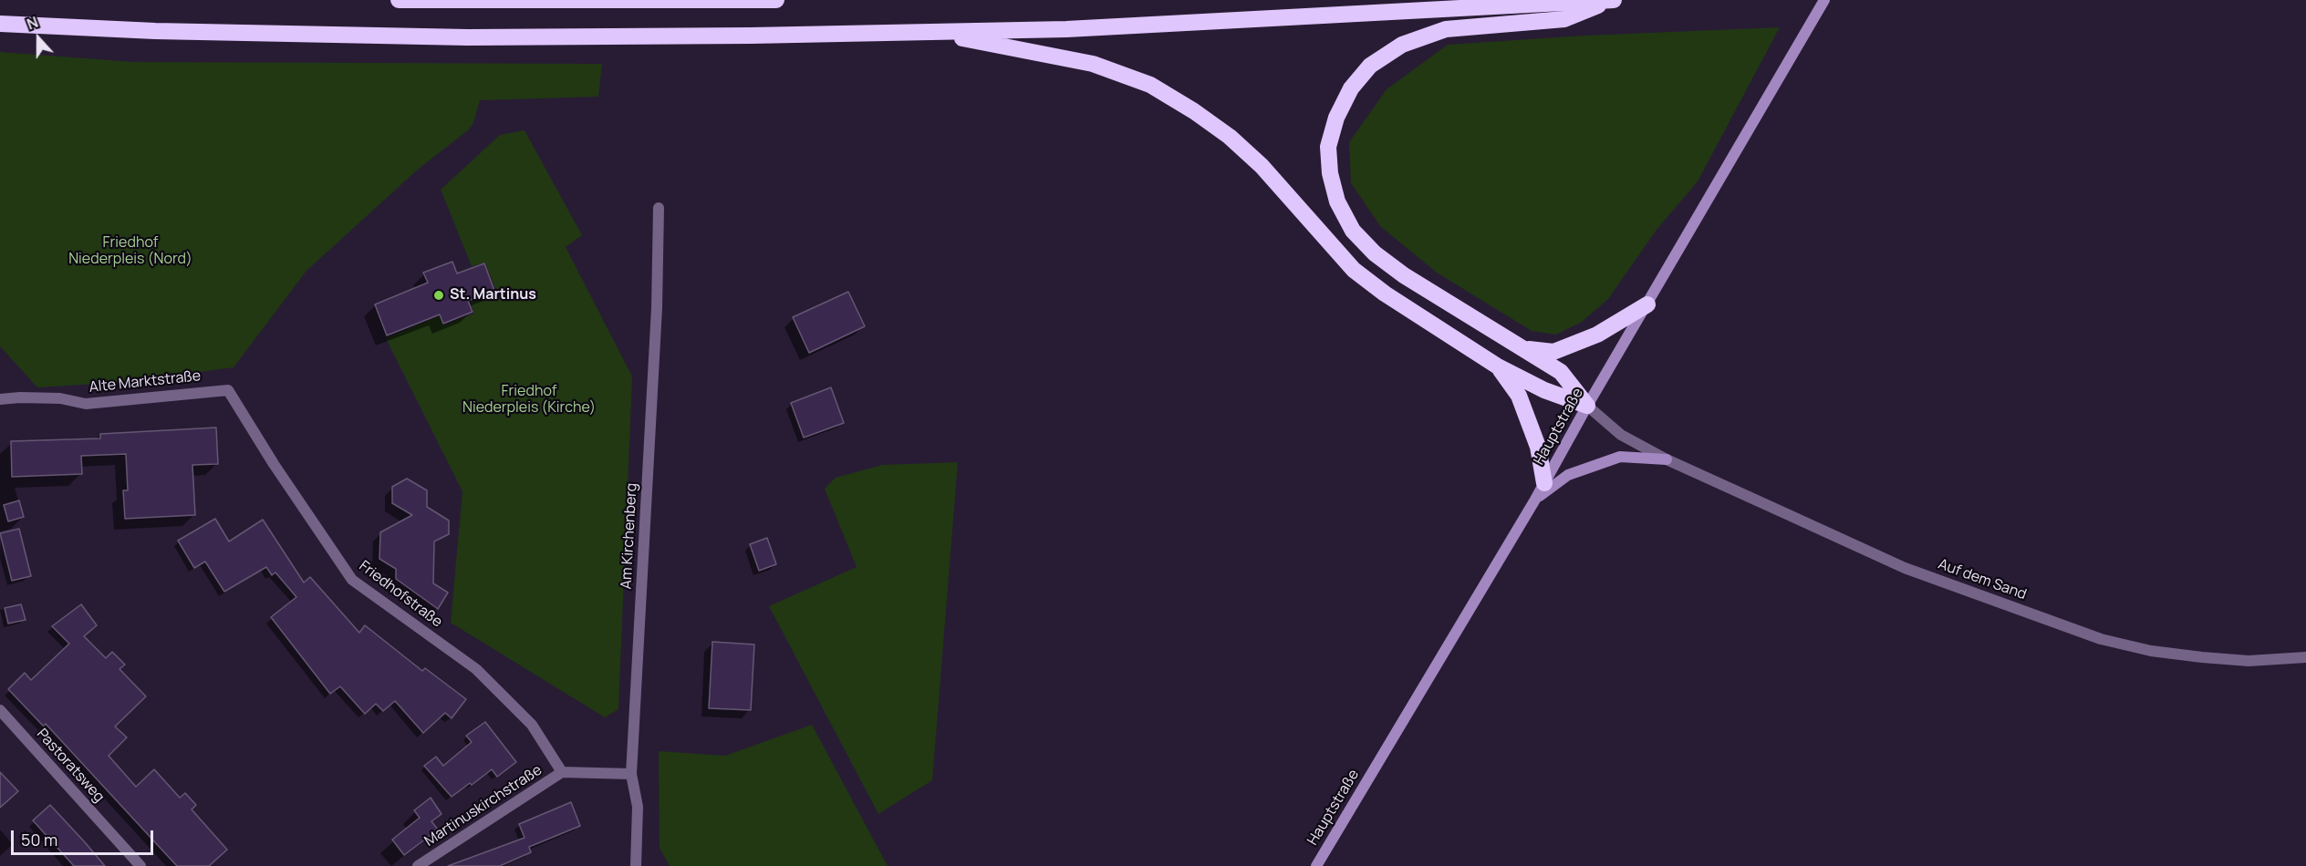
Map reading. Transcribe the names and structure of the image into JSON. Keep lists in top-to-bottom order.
{
  "streets": {
    "main road": ["Hauptstraße"],
    "street": [
      "Alte Marktstraße",
      "Am Kirchenberg",
      "Auf dem Sand",
      "Friedhofstraße",
      "Pastoratsweg",
      "Martinuskirchstraße"
    ]
  },
  "crossings": [
    ["Alte Marktstraße", "Friedhofstraße"],
    ["Hauptstraße", "Auf dem Sand"],
    ["Am Kirchenberg", "Martinuskirchstraße"],
    ["Friedhofstraße", "Martinuskirchstraße"]
  ],
  "parks": ["Friedhof Niederpleis (Nord)", "Friedhof Niederpleis (Kirche)"],
  "places": ["St. Martinus"],
  "scale_bar": "50 m",
  "north": "top"
}
